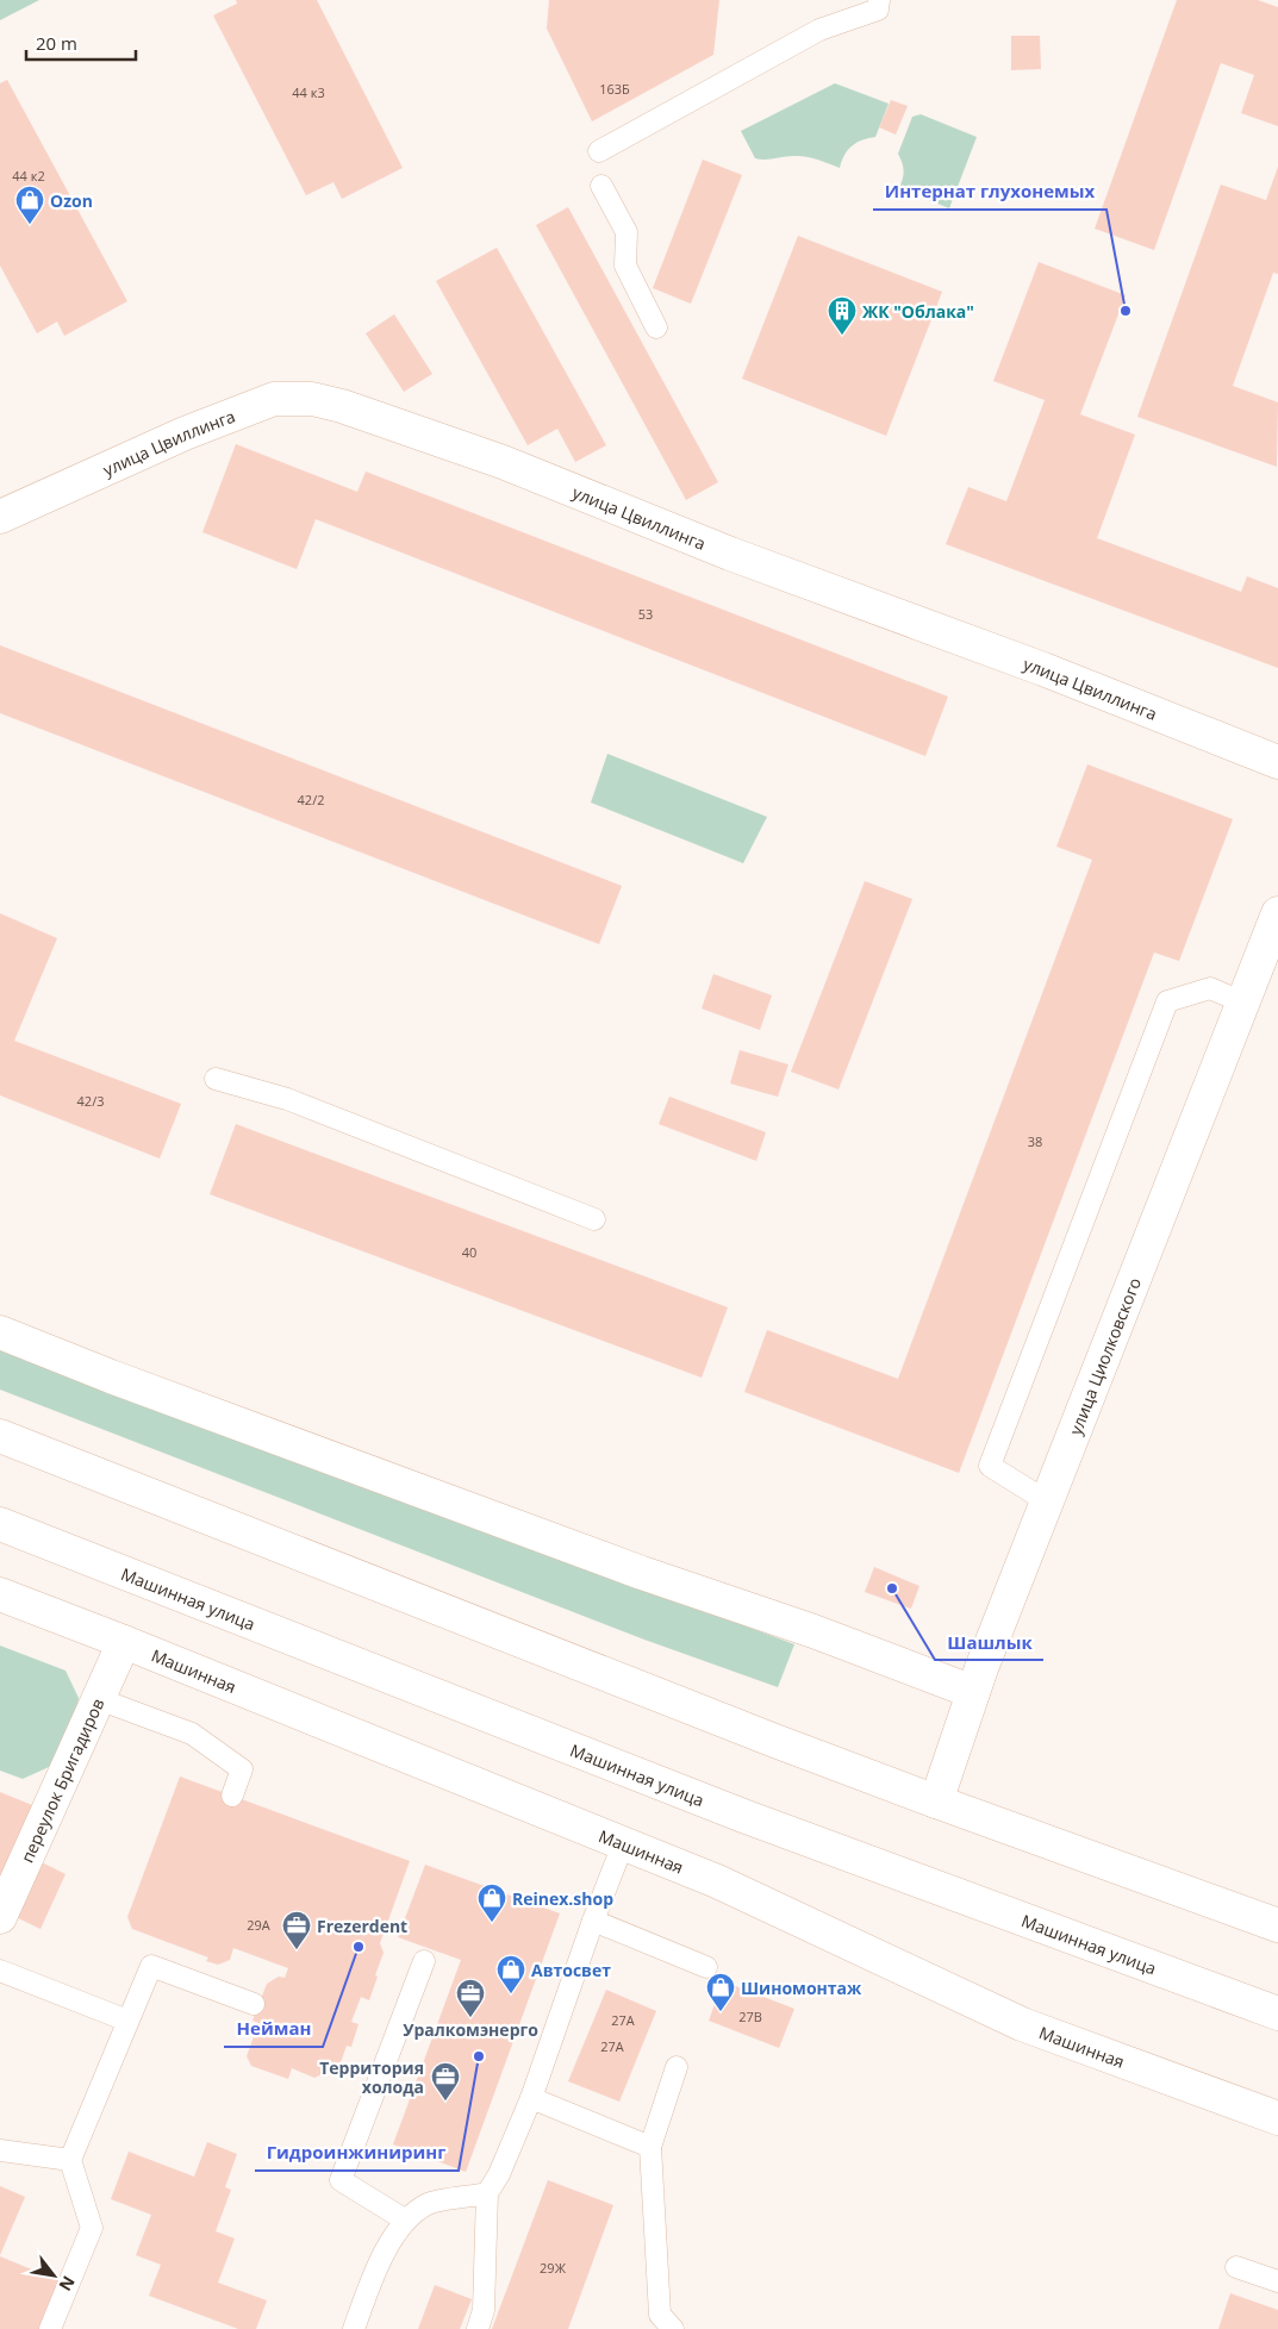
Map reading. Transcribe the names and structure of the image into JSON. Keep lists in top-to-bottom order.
{
  "streets": {
    "street": [
      "улица Цвиллинга",
      "улица Циолковского",
      "Машинная улица",
      "Машинная",
      "переулок Бригадиров"
    ]
  },
  "crossings": [
    ["Машинная", "переулок Бригадиров"]
  ],
  "places": {
    "shop": [
      "Ozon",
      "Reinex.shop",
      "Автосвет",
      "Шиномонтаж"
    ],
    "other": [
      "Интернат глухонемых",
      "Шашлык",
      "Нейман",
      "Гидроинжиниринг"
    ],
    "building": ["ЖК \"Облака\""],
    "office": ["Frezerdent", "Уралкомэнерго", "Территория холода"]
  },
  "house_numbers": [
    "163Б",
    "44 к3",
    "44 к2",
    "53",
    "42/2",
    "42/3",
    "38",
    "40",
    "29А",
    "27В",
    "27А",
    "27А",
    "29Ж"
  ],
  "scale_bar": "20 m",
  "north": "bottom right"
}
